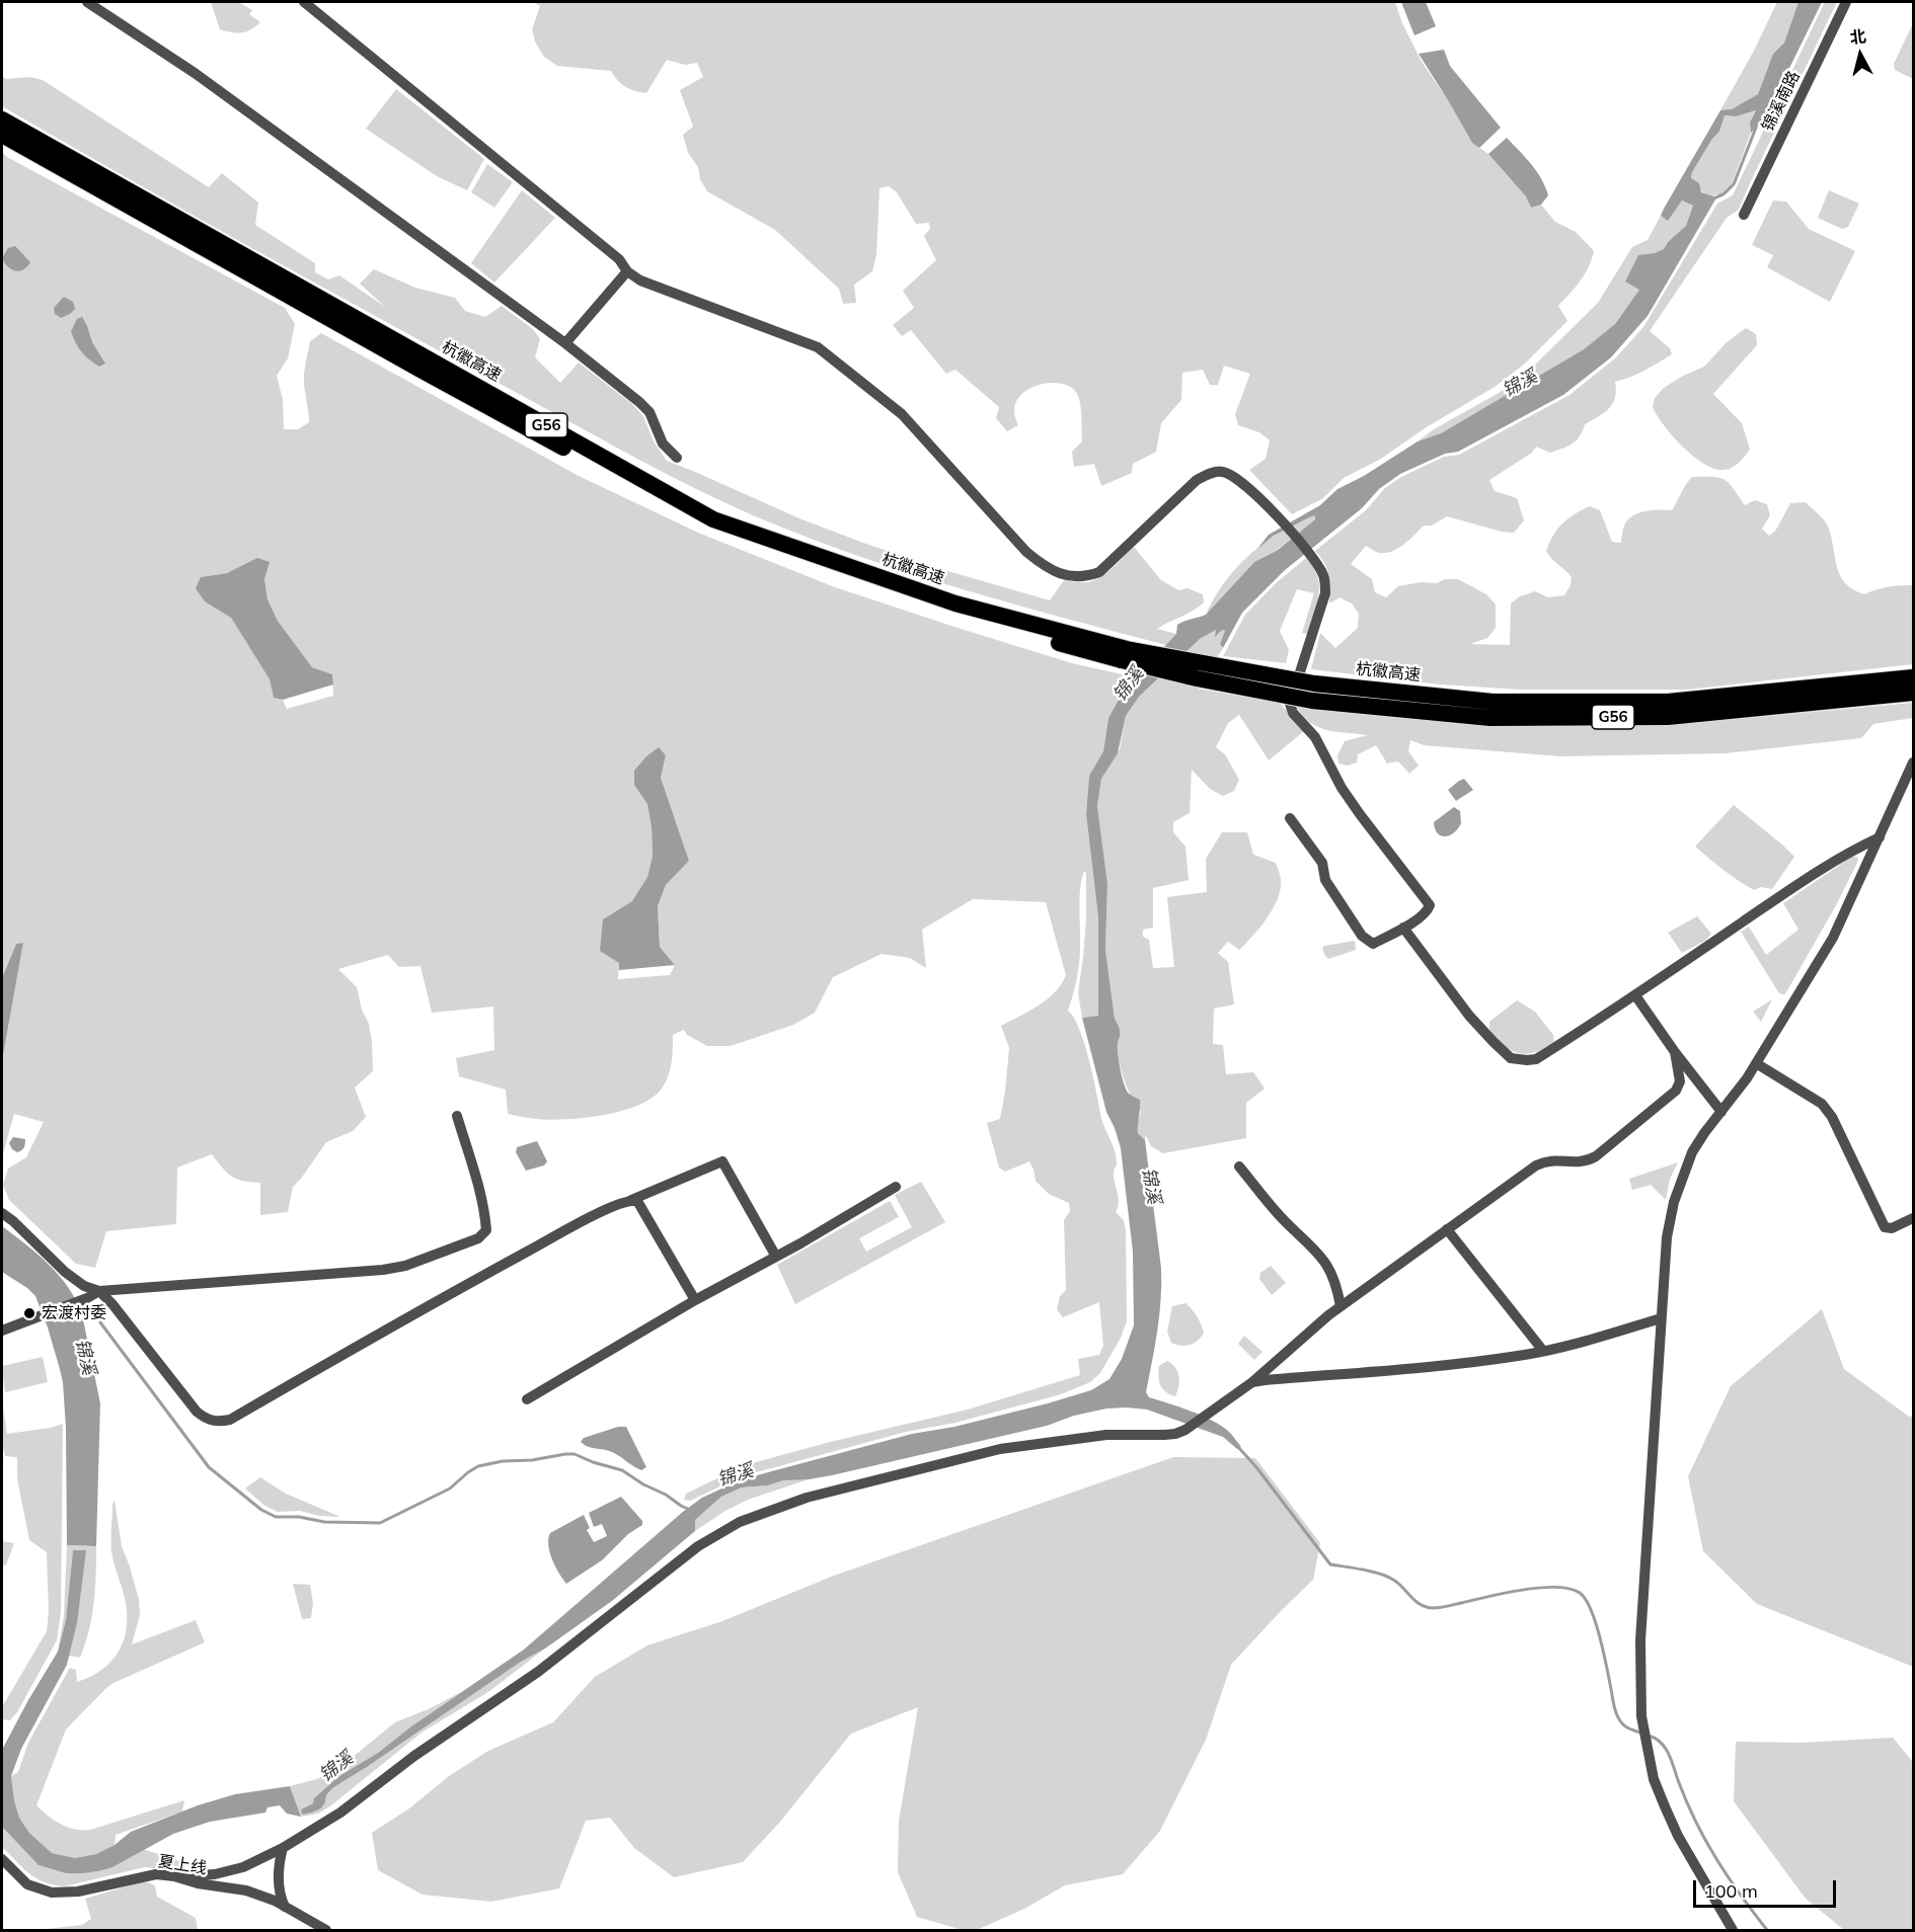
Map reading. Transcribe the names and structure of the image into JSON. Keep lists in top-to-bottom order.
{
  "streets": {
    "highway": ["杭徽高速", "G56"],
    "street": ["锦溪南路", "夏上线"]
  },
  "water": ["锦溪"],
  "places": ["宏渡村委"],
  "scale_bar": "100 m",
  "north": "top"
}
